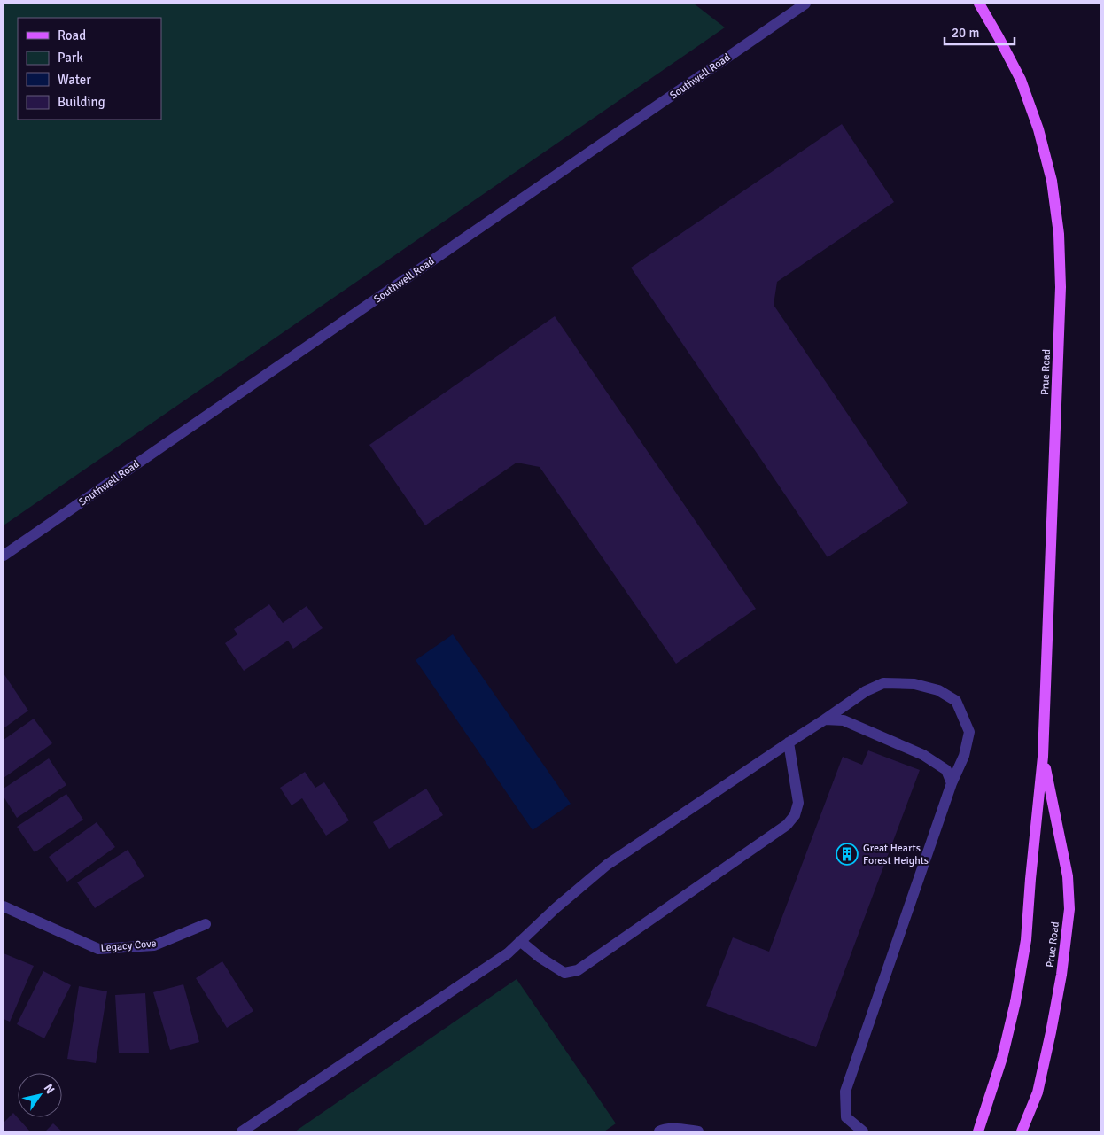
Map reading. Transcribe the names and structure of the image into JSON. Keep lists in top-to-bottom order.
{
  "streets": {
    "main road": ["Prue Road"],
    "street": ["Southwell Road", "Legacy Cove"]
  },
  "places": {
    "building": ["Great Hearts Forest Heights"]
  },
  "legend": [
    "Road",
    "Park",
    "Water",
    "Building"
  ],
  "scale_bar": "20 m",
  "north": "top right"
}
